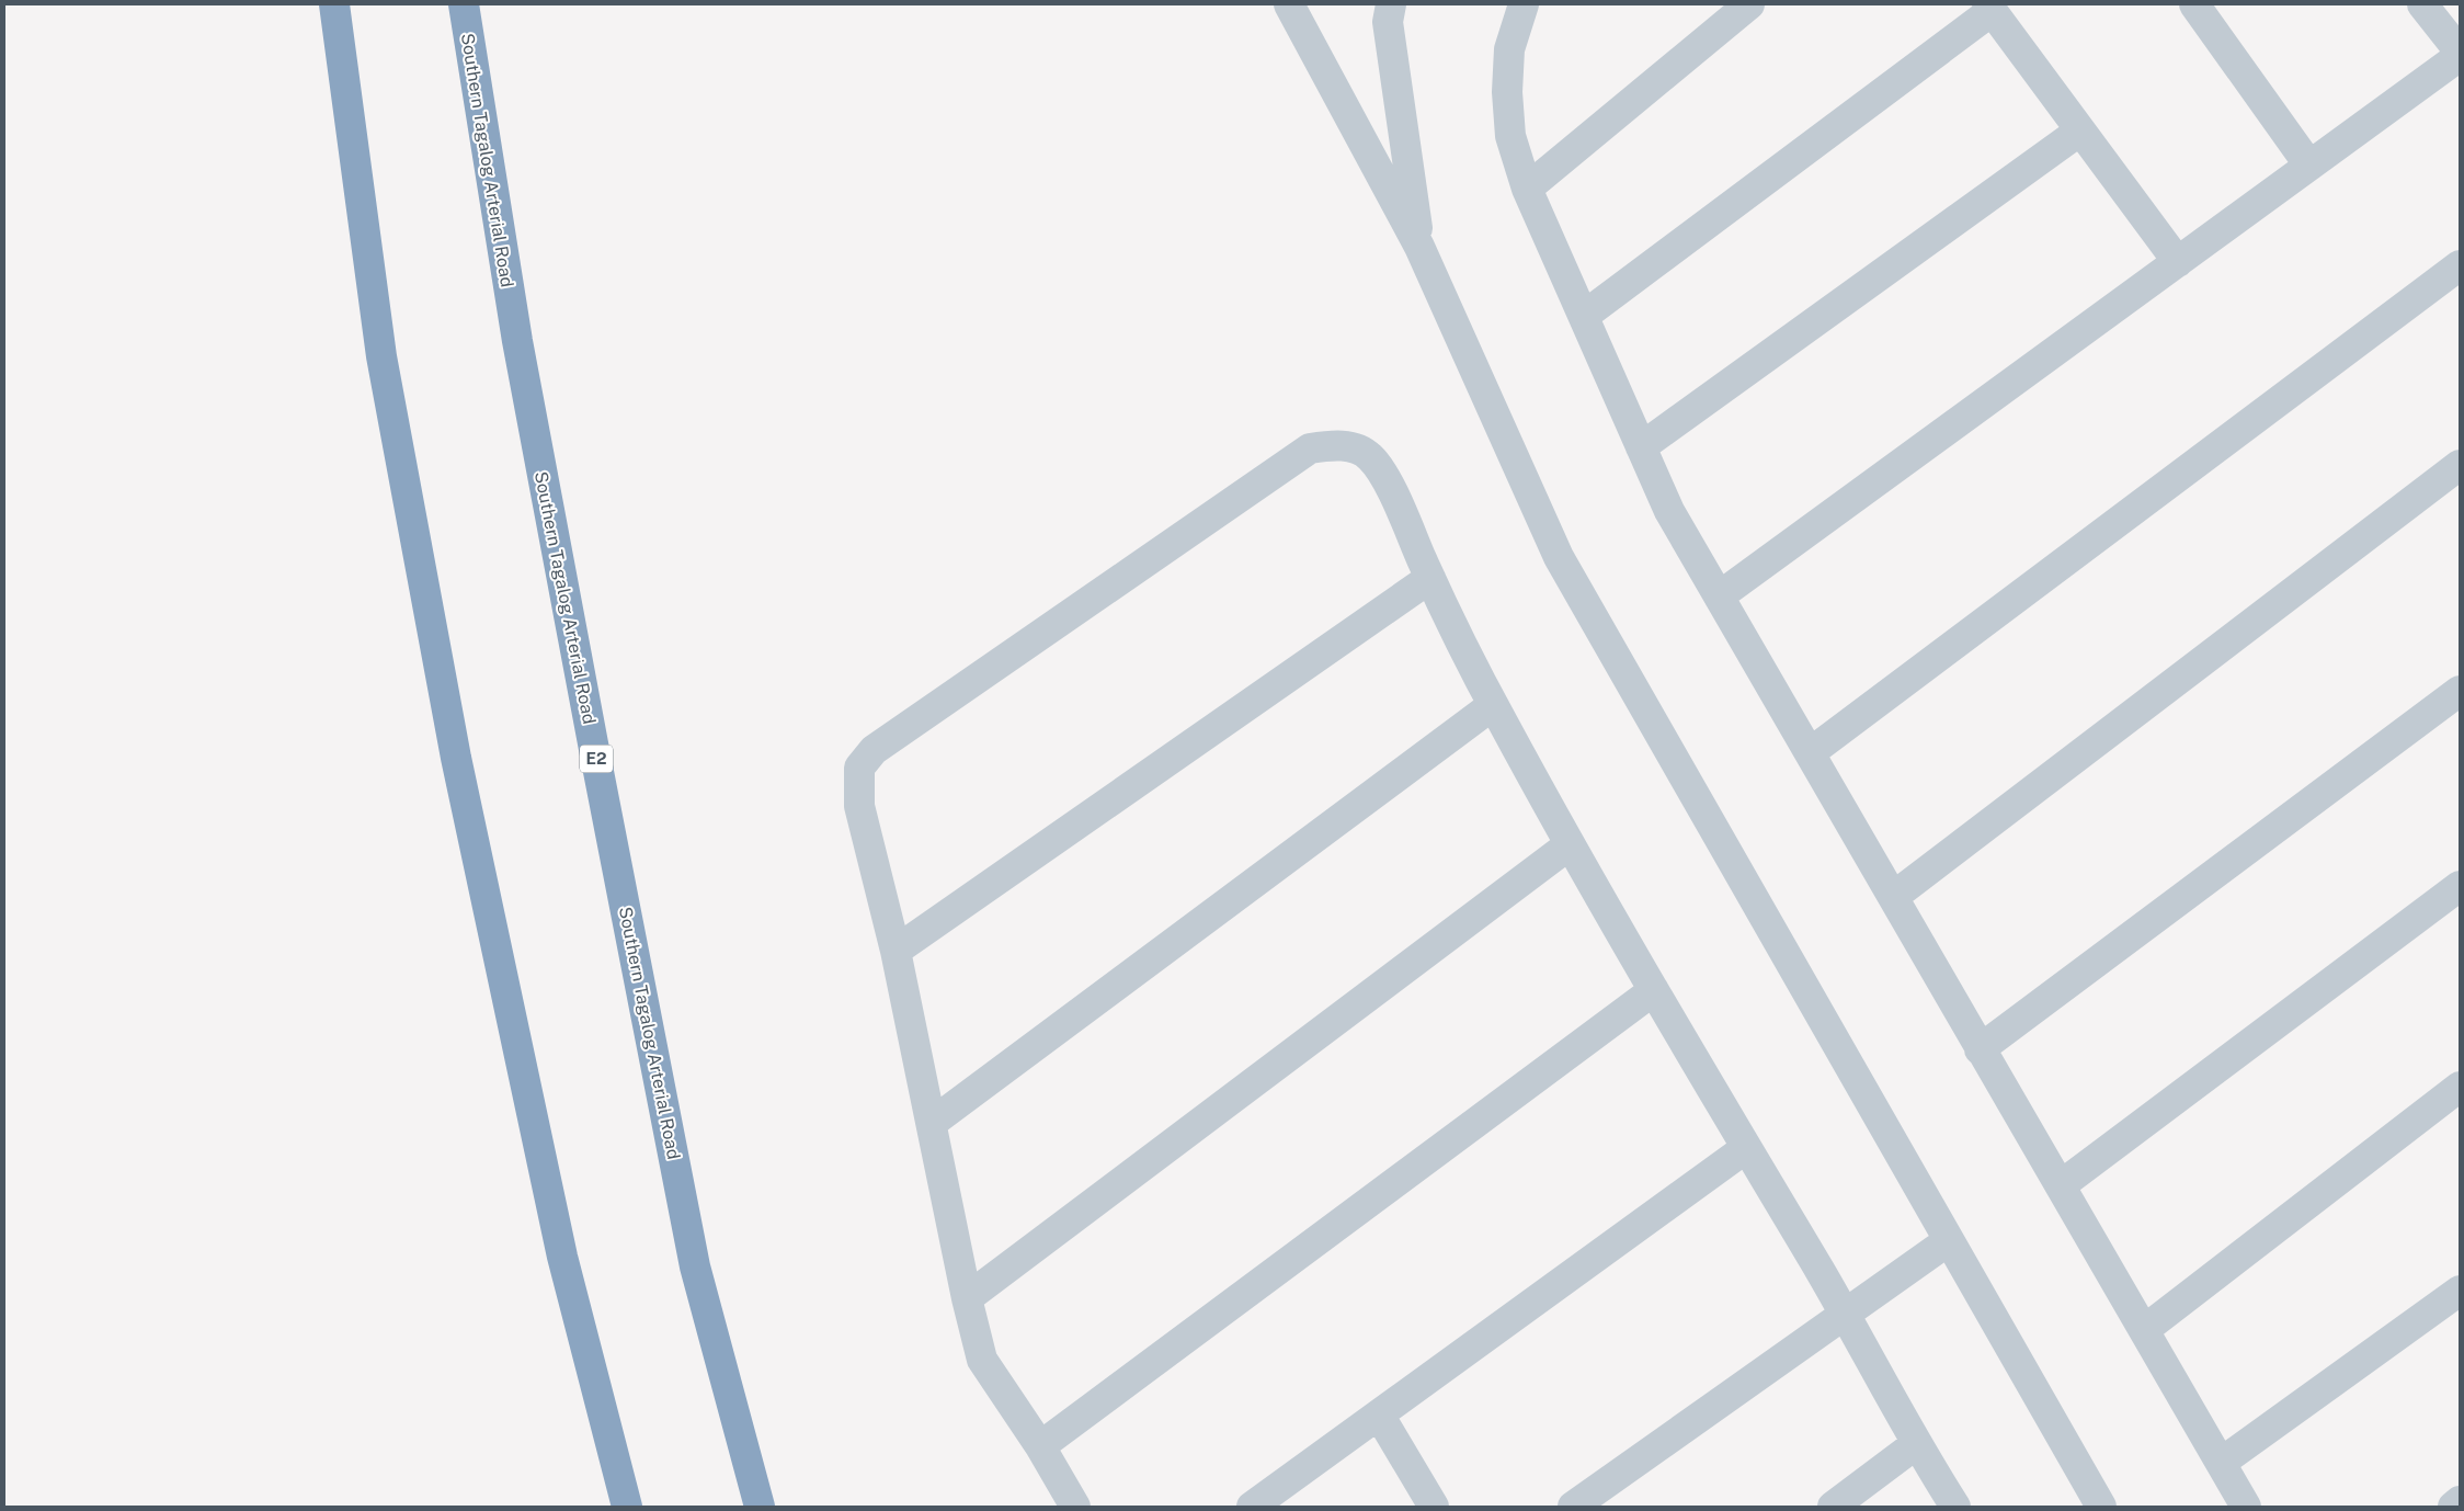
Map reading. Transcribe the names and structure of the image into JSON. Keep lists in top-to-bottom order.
{
  "streets": {
    "highway": ["Southern Tagalog Arterial Road", "E2"]
  }
}
